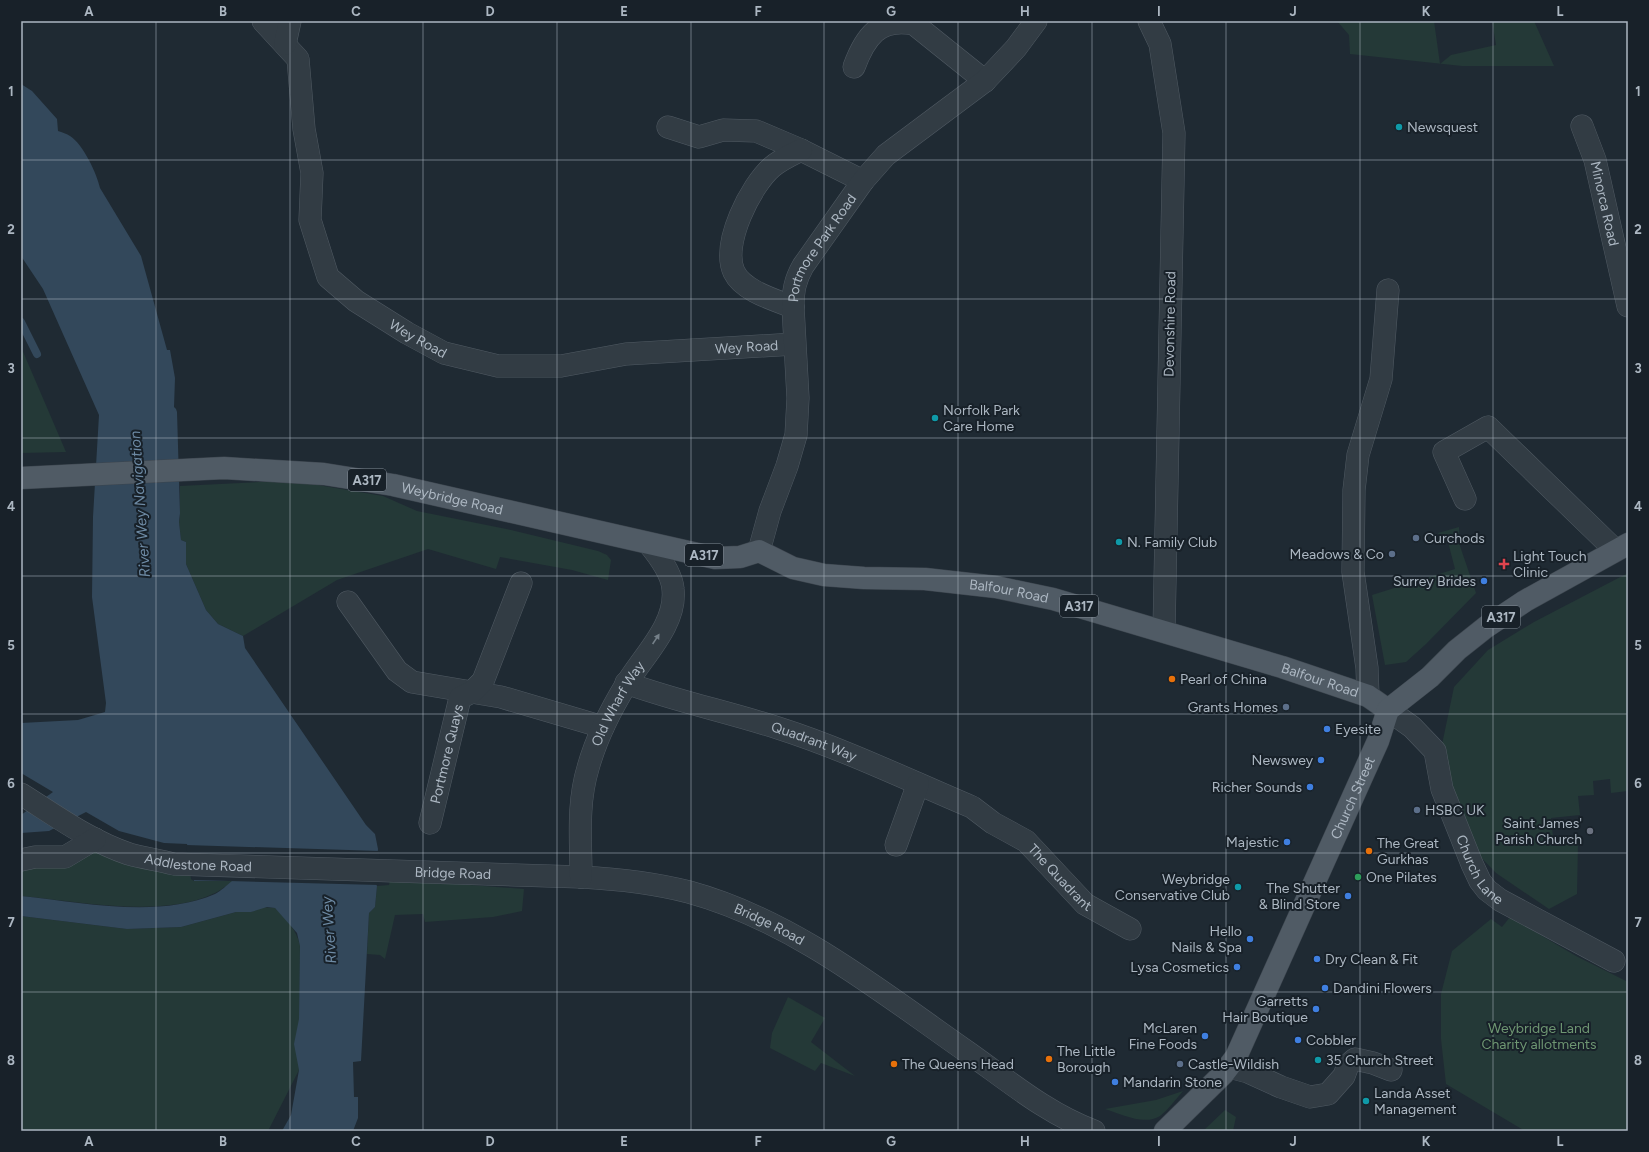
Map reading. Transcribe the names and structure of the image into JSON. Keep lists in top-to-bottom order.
{
  "streets": {
    "main road": [
      "A317",
      "Weybridge Road",
      "Balfour Road",
      "Church Street"
    ],
    "street": [
      "Minorca Road",
      "Portmore Park Road",
      "Devonshire Road",
      "Wey Road",
      "Old Wharf Way",
      "Quadrant Way",
      "Portmore Quays",
      "Addlestone Road",
      "Church Lane",
      "Bridge Road",
      "The Quadrant"
    ]
  },
  "crossings": [
    ["Portmore Park Road", "Wey Road"],
    ["Portmore Park Road", "Weybridge Road"],
    ["Portmore Park Road", "Balfour Road"],
    ["Devonshire Road", "Balfour Road"],
    ["A317", "Balfour Road"],
    ["A317", "Church Street"],
    ["A317", "Church Lane"],
    ["Weybridge Road", "Balfour Road"],
    ["Weybridge Road", "Old Wharf Way"],
    ["Balfour Road", "Church Street"],
    ["Balfour Road", "Church Lane"],
    ["Old Wharf Way", "Quadrant Way"],
    ["Old Wharf Way", "Portmore Quays"],
    ["Old Wharf Way", "Bridge Road"],
    ["Quadrant Way", "The Quadrant"],
    ["Church Street", "Church Lane"],
    ["Addlestone Road", "Bridge Road"]
  ],
  "one_way": ["Old Wharf Way"],
  "water": ["River Wey Navigation", "River Wey"],
  "parks": ["Weybridge Land Charity allotments"],
  "places": {
    "other": [
      "Newsquest",
      "Norfolk Park Care Home",
      "Curchods",
      "N. Family Club",
      "Meadows & Co",
      "Surrey Brides",
      "Pearl of China",
      "Grants Homes",
      "Eyesite",
      "Newswey",
      "Richer Sounds",
      "HSBC UK",
      "Saint James' Parish Church",
      "Majestic",
      "The Great Gurkhas",
      "One Pilates",
      "Weybridge Conservative Club",
      "The Shutter & Blind Store",
      "Hello Nails & Spa",
      "Dry Clean & Fit",
      "Lysa Cosmetics",
      "Dandini Flowers",
      "Garretts Hair Boutique",
      "McLaren Fine Foods",
      "Cobbler",
      "The Little Borough",
      "35 Church Street",
      "The Queens Head",
      "Castle-Wildish",
      "Mandarin Stone",
      "Landa Asset Management"
    ],
    "health": ["Light Touch Clinic"]
  },
  "grid": {
    "columns": [
      "A",
      "B",
      "C",
      "D",
      "E",
      "F",
      "G",
      "H",
      "I",
      "J",
      "K",
      "L"
    ],
    "rows": [
      "1",
      "2",
      "3",
      "4",
      "5",
      "6",
      "7",
      "8"
    ]
  }
}
